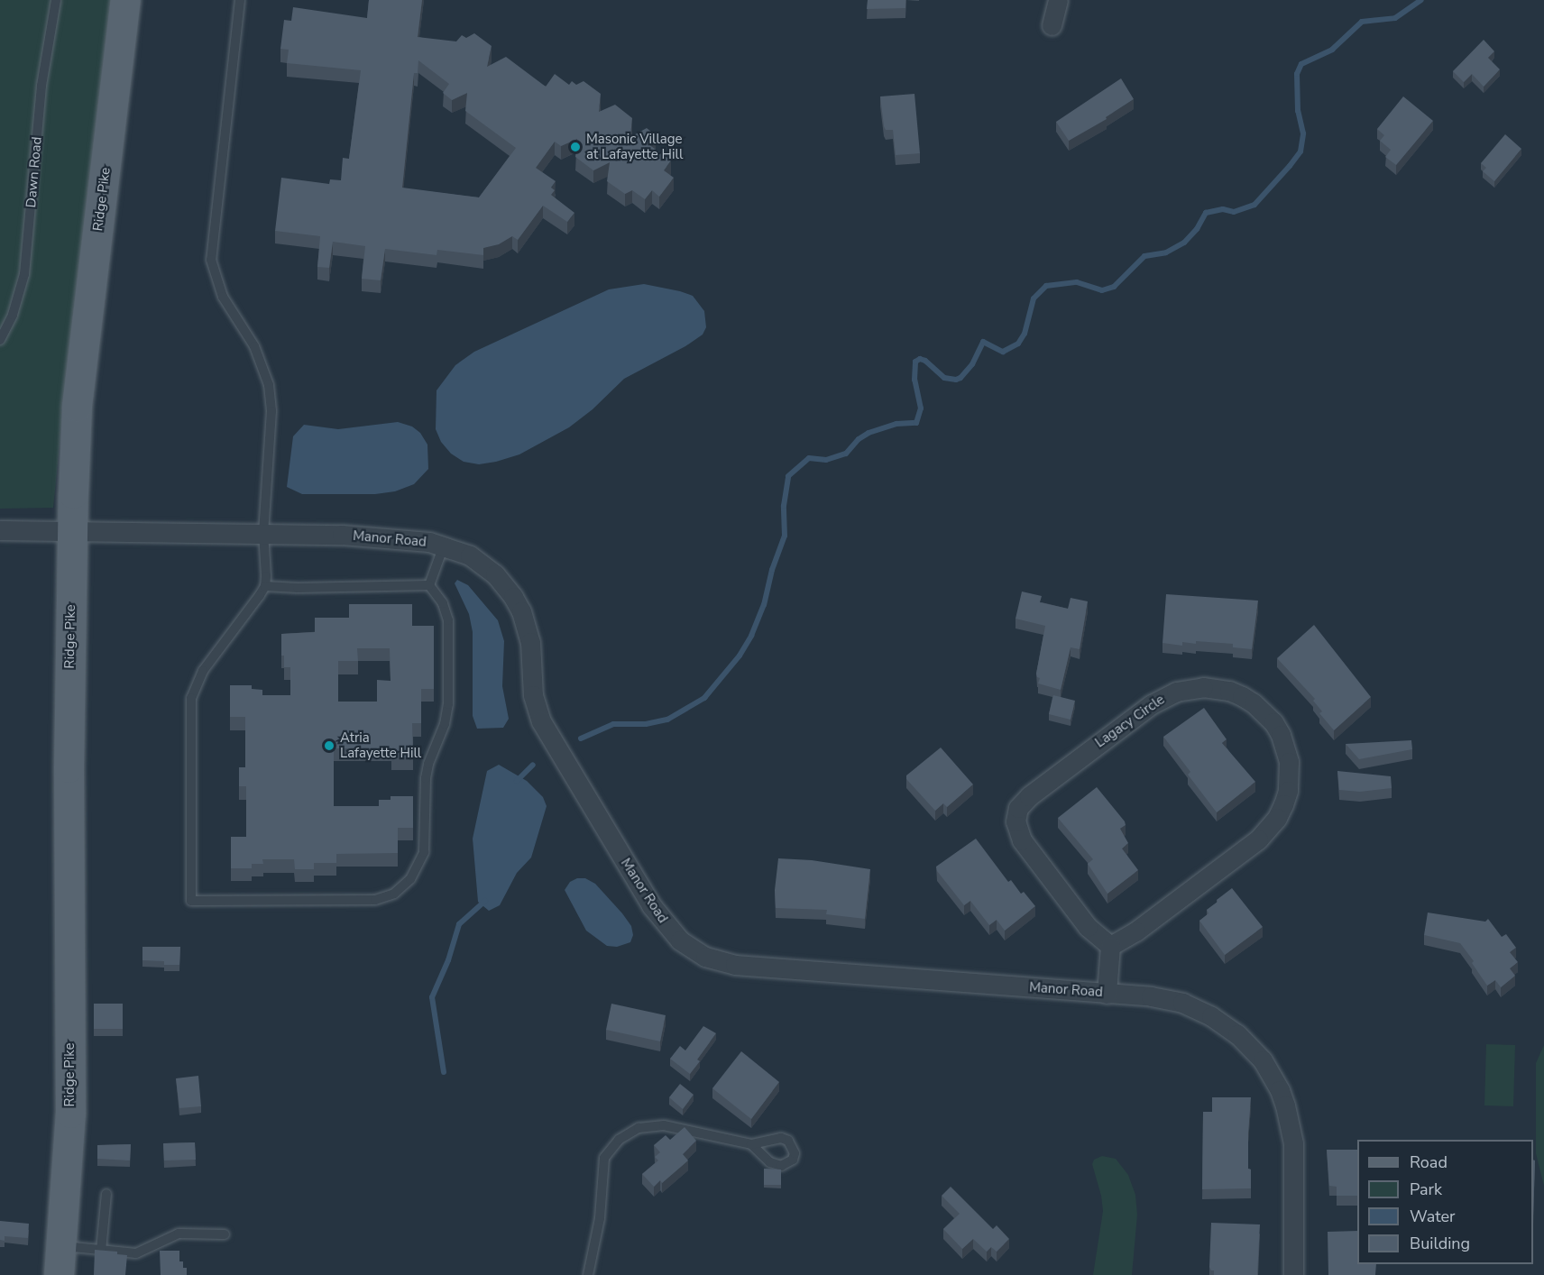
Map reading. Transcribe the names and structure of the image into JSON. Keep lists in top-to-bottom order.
{
  "streets": {
    "main road": ["Ridge Pike"],
    "street": ["Manor Road", "Lagacy Circle"],
    "lane": ["Dawn Road"]
  },
  "crossings": [
    ["Ridge Pike", "Manor Road"]
  ],
  "places": ["Masonic Village at Lafayette Hill", "Atria Lafayette Hill"],
  "legend": [
    "Road",
    "Park",
    "Water",
    "Building"
  ]
}
